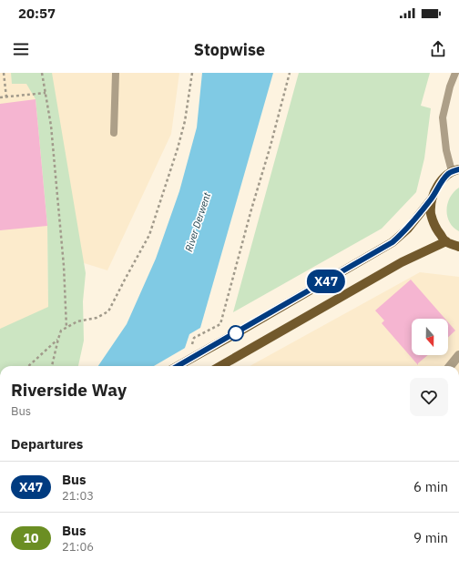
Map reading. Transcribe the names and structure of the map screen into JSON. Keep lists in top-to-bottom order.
{
  "water": ["River Derwent"],
  "lines": ["bus line X47"],
  "north": "bottom",
  "page": {
    "status": "20:57",
    "header": "Stopwise",
    "on_map": "X47",
    "heading": [
      ["Riverside Way", "Bus"],
      "Departures"
    ],
    "list": [
      {
        "mark": "X47",
        "name": "Bus",
        "note": "21:03",
        "value": "6 min"
      },
      {
        "mark": "10",
        "name": "Bus",
        "note": "21:06",
        "value": "9 min"
      }
    ]
  }
}
